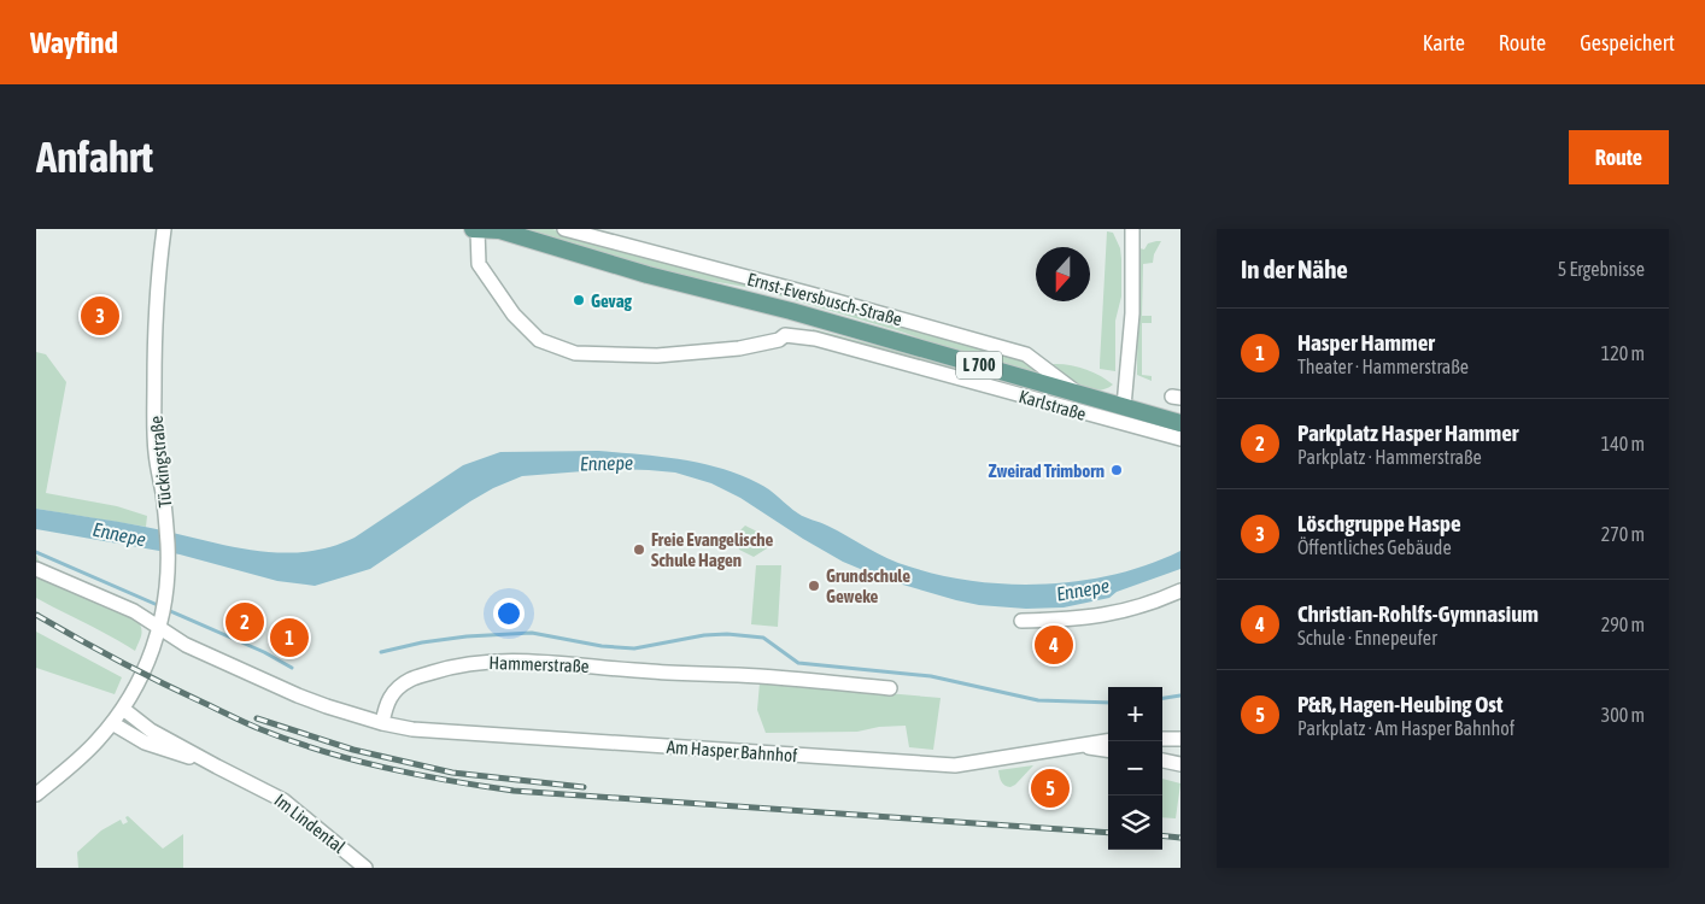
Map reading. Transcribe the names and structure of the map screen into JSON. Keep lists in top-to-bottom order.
{
  "streets": {
    "main road": ["L 700"],
    "street": [
      "Ernst-Eversbusch-Straße",
      "Karlstraße",
      "Tückingstraße",
      "Hammerstraße",
      "Am Hasper Bahnhof",
      "Im Lindental"
    ]
  },
  "crossings": [
    ["Ernst-Eversbusch-Straße", "L 700"],
    ["L 700", "Karlstraße"],
    ["Tückingstraße", "Im Lindental"],
    ["Hammerstraße", "Am Hasper Bahnhof"]
  ],
  "water": ["Ennepe"],
  "places": [
    "Gevag",
    "Zweirad Trimborn",
    "Freie Evangelische Schule Hagen",
    "Grundschule Geweke"
  ],
  "north": "bottom",
  "page": {
    "header": "Wayfind",
    "nav": ["Karte", "Route", "Gespeichert"],
    "buttons": "Route",
    "title": "Anfahrt",
    "heading": ["In der Nähe", "5 Ergebnisse"],
    "pins": [
      "3",
      "2",
      "1",
      "4",
      "5"
    ],
    "list": [
      {
        "mark": "1",
        "name": "Hasper Hammer",
        "note": "Theater · Hammerstraße",
        "value": "120 m"
      },
      {
        "mark": "2",
        "name": "Parkplatz Hasper Hammer",
        "note": "Parkplatz · Hammerstraße",
        "value": "140 m"
      },
      {
        "mark": "3",
        "name": "Löschgruppe Haspe",
        "note": "Öffentliches Gebäude",
        "value": "270 m"
      },
      {
        "mark": "4",
        "name": "Christian-Rohlfs-Gymnasium",
        "note": "Schule · Ennepeufer",
        "value": "290 m"
      },
      {
        "mark": "5",
        "name": "P&R, Hagen-Heubing Ost",
        "note": "Parkplatz · Am Hasper Bahnhof",
        "value": "300 m"
      }
    ],
    "map_buttons": ["+", "−"]
  }
}
